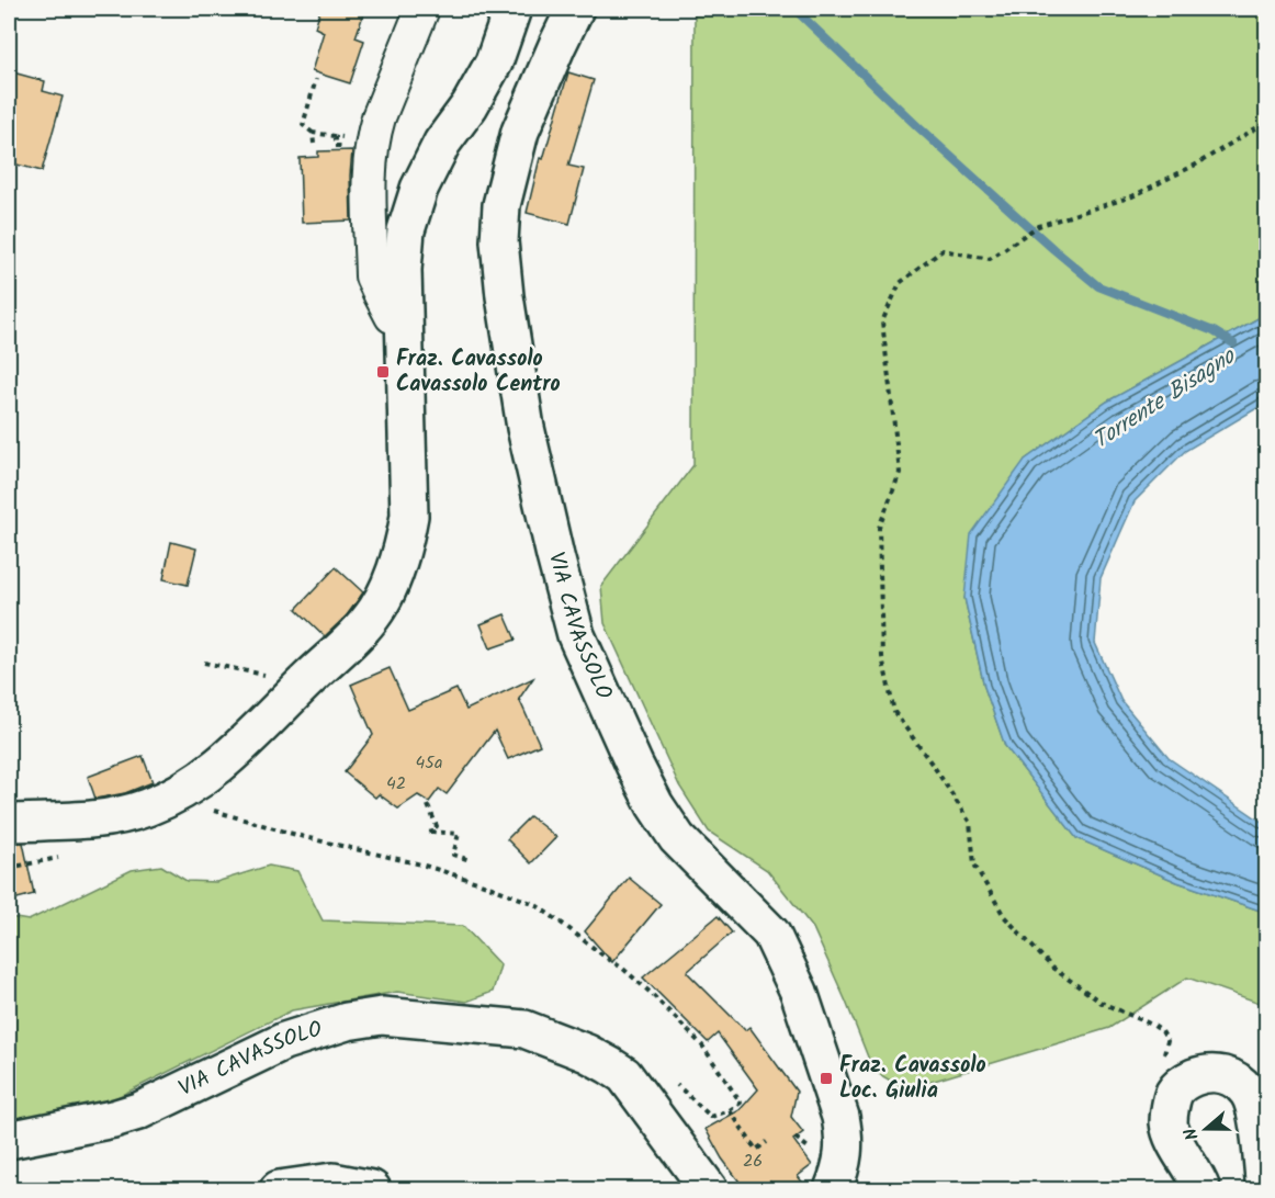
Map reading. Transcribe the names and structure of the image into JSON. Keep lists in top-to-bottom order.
{
  "streets": {
    "main road": ["VIA CAVASSOLO"]
  },
  "water": ["Torrente Bisagno"],
  "places": {
    "transit": ["Fraz. Cavassolo Cavassolo Centro", "Fraz. Cavassolo Loc. Giulia"]
  },
  "house_numbers": ["45a", "42", "26"],
  "north": "left"
}
